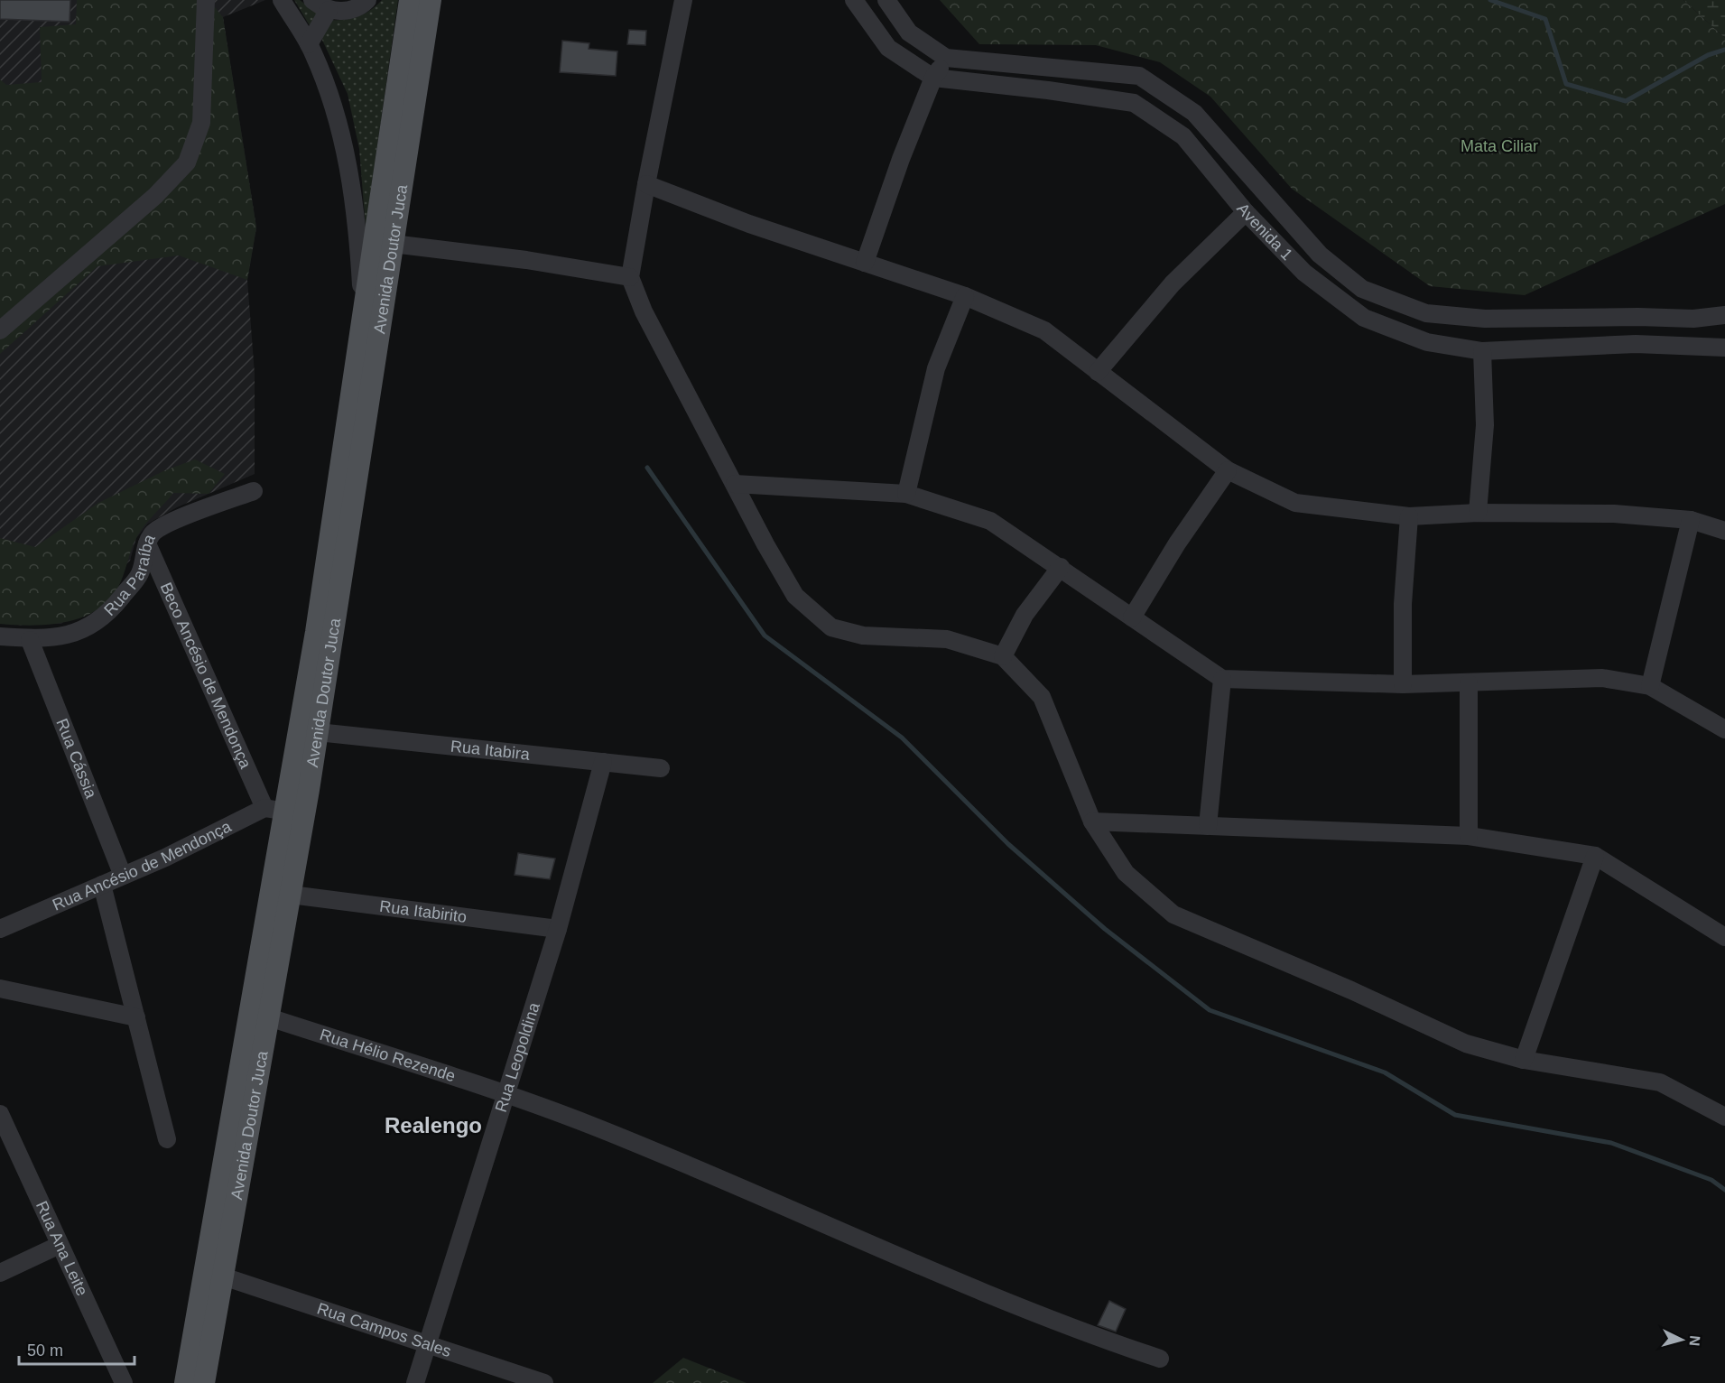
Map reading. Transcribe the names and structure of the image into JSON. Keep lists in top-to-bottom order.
{
  "streets": {
    "main road": ["Avenida Doutor Juca"],
    "street": [
      "Avenida 1",
      "Rua Paraíba",
      "Beco Ancésio de Mendonça",
      "Rua Itabira",
      "Rua Cássia",
      "Rua Ancésio de Mendonça",
      "Rua Itabirito",
      "Rua Hélio Rezende",
      "Rua Leopoldina",
      "Rua Ana Leite",
      "Rua Campos Sales"
    ]
  },
  "crossings": [
    ["Avenida Doutor Juca", "Beco Ancésio de Mendonça"],
    ["Avenida Doutor Juca", "Rua Itabira"],
    ["Avenida Doutor Juca", "Rua Ancésio de Mendonça"],
    ["Avenida Doutor Juca", "Rua Itabirito"],
    ["Avenida Doutor Juca", "Rua Hélio Rezende"],
    ["Avenida Doutor Juca", "Rua Campos Sales"],
    ["Rua Paraíba", "Beco Ancésio de Mendonça"],
    ["Rua Paraíba", "Rua Cássia"],
    ["Beco Ancésio de Mendonça", "Rua Ancésio de Mendonça"],
    ["Rua Itabira", "Rua Leopoldina"],
    ["Rua Cássia", "Rua Ancésio de Mendonça"],
    ["Rua Itabirito", "Rua Leopoldina"],
    ["Rua Hélio Rezende", "Rua Leopoldina"],
    ["Rua Leopoldina", "Rua Campos Sales"]
  ],
  "districts": ["Realengo"],
  "parks": ["Mata Ciliar"],
  "scale_bar": "50 m",
  "north": "right"
}
